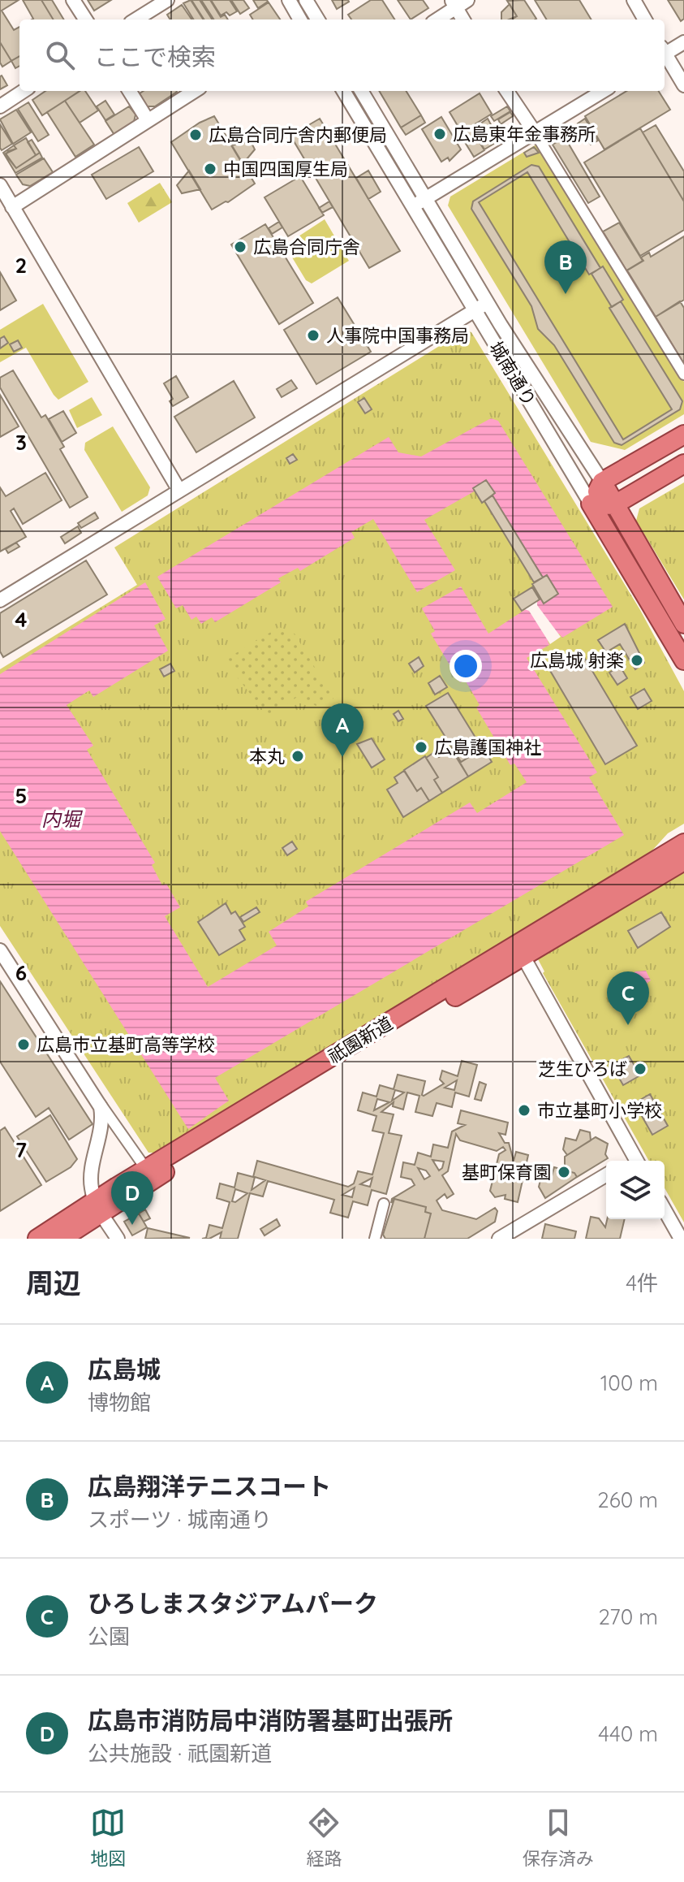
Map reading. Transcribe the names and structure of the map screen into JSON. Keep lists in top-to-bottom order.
{
  "streets": {
    "highway": ["城南通り", "祇園新道"]
  },
  "water": ["内堀"],
  "places": [
    "広島東年金事務所",
    "広島合同庁舎内郵便局",
    "中国四国厚生局",
    "広島合同庁舎",
    "人事院中国事務局",
    "広島城 射楽",
    "広島護国神社",
    "本丸",
    "広島市立基町高等学校",
    "芝生ひろば",
    "市立基町小学校",
    "基町保育園"
  ],
  "page": {
    "search": "ここで検索",
    "pins": [
      "B",
      "A",
      "C",
      "D"
    ],
    "heading": ["周辺", "4件"],
    "list": [
      {
        "mark": "A",
        "name": "広島城",
        "note": "博物館",
        "value": "100 m"
      },
      {
        "mark": "B",
        "name": "広島翔洋テニスコート",
        "note": "スポーツ · 城南通り",
        "value": "260 m"
      },
      {
        "mark": "C",
        "name": "ひろしまスタジアムパーク",
        "note": "公園",
        "value": "270 m"
      },
      {
        "mark": "D",
        "name": "広島市消防局中消防署基町出張所",
        "note": "公共施設 · 祇園新道",
        "value": "440 m"
      }
    ],
    "nav": ["地図", "経路", "保存済み"]
  },
  "grid": {
    "rows": [
      "2",
      "3",
      "4",
      "5",
      "6",
      "7"
    ]
  }
}
